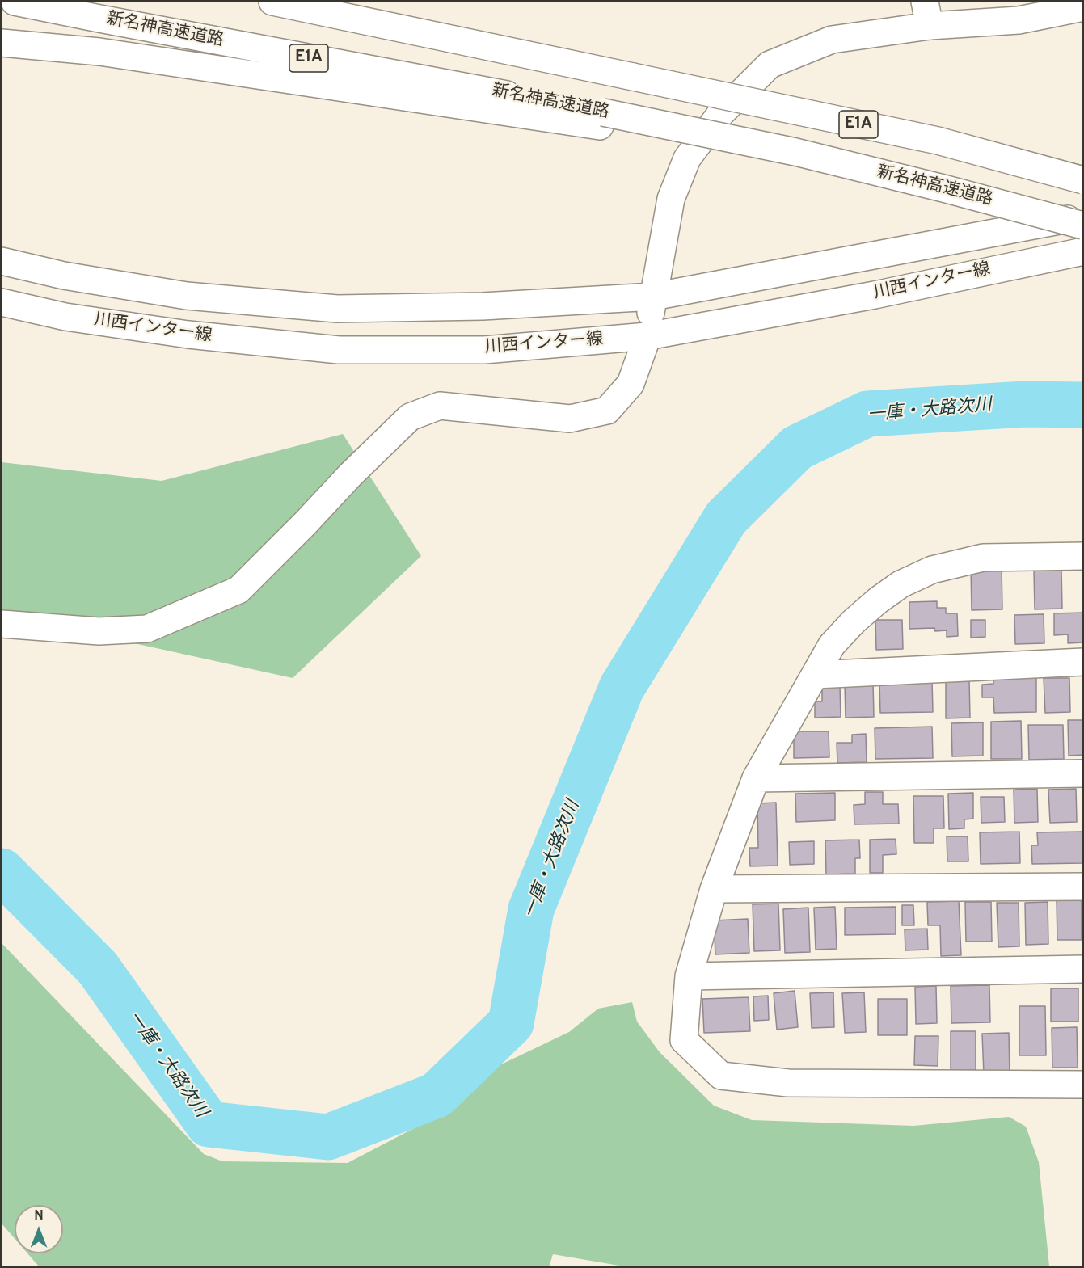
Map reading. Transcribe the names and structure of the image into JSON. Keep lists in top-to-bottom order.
{
  "streets": {
    "main road": ["新名神高速道路", "E1A", "川西インター線"]
  },
  "water": ["一庫・大路次川"],
  "north": "top"
}
